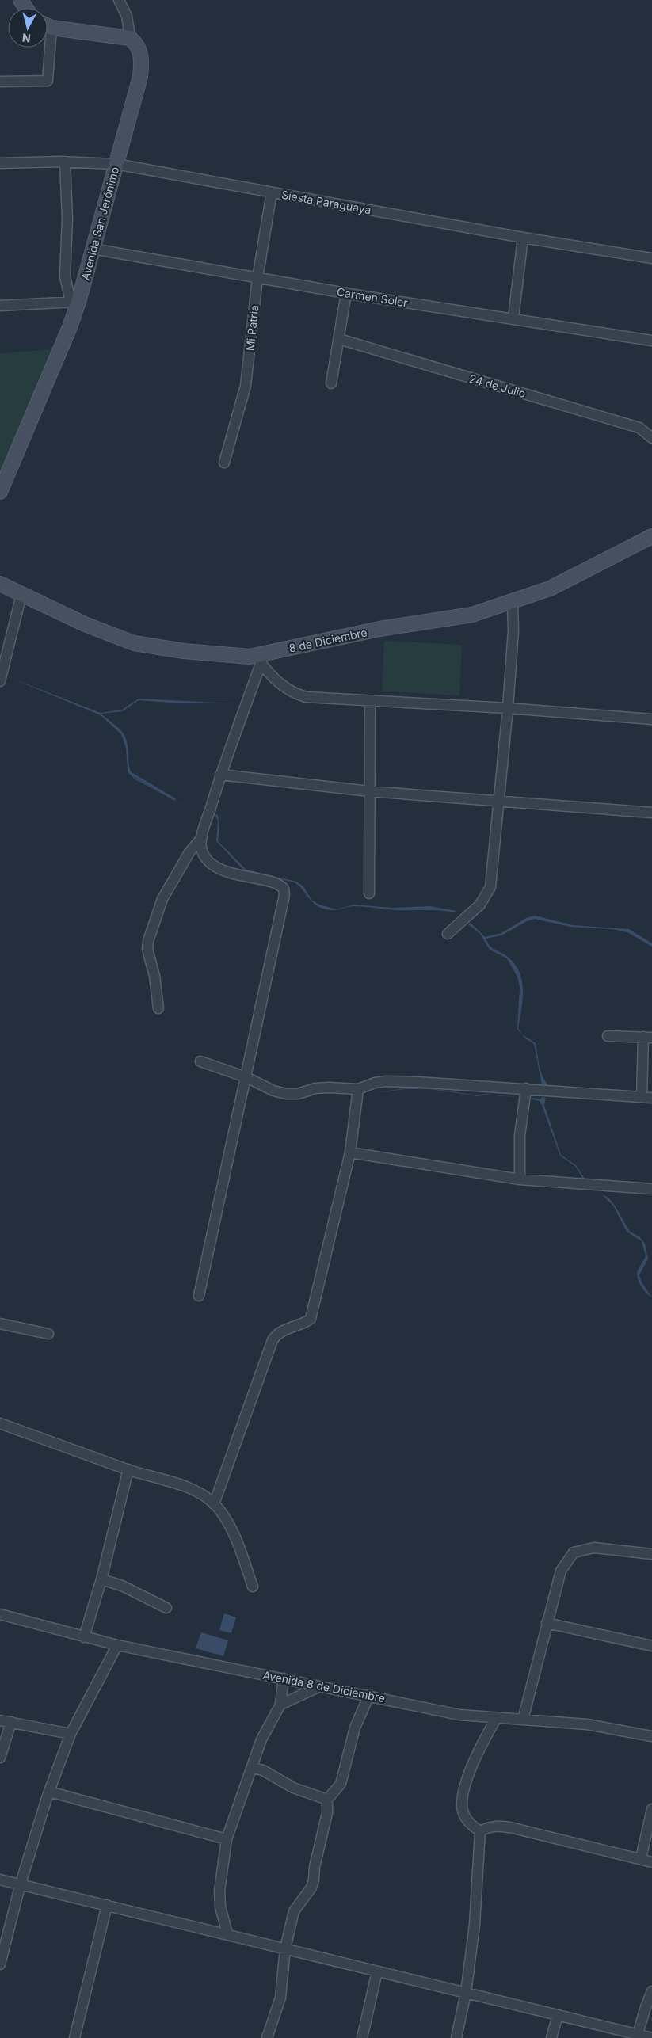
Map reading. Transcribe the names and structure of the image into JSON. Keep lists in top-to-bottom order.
{
  "streets": {
    "street": [
      "Siesta Paraguaya",
      "Avenida San Jerónimo",
      "Carmen Soler",
      "Mi Patria",
      "24 de Julio",
      "8 de Diciembre",
      "Avenida 8 de Diciembre"
    ]
  },
  "crossings": [
    ["Siesta Paraguaya", "Avenida San Jerónimo"],
    ["Siesta Paraguaya", "Mi Patria"],
    ["Avenida San Jerónimo", "Carmen Soler"],
    ["Carmen Soler", "Mi Patria"]
  ],
  "north": "bottom"
}
